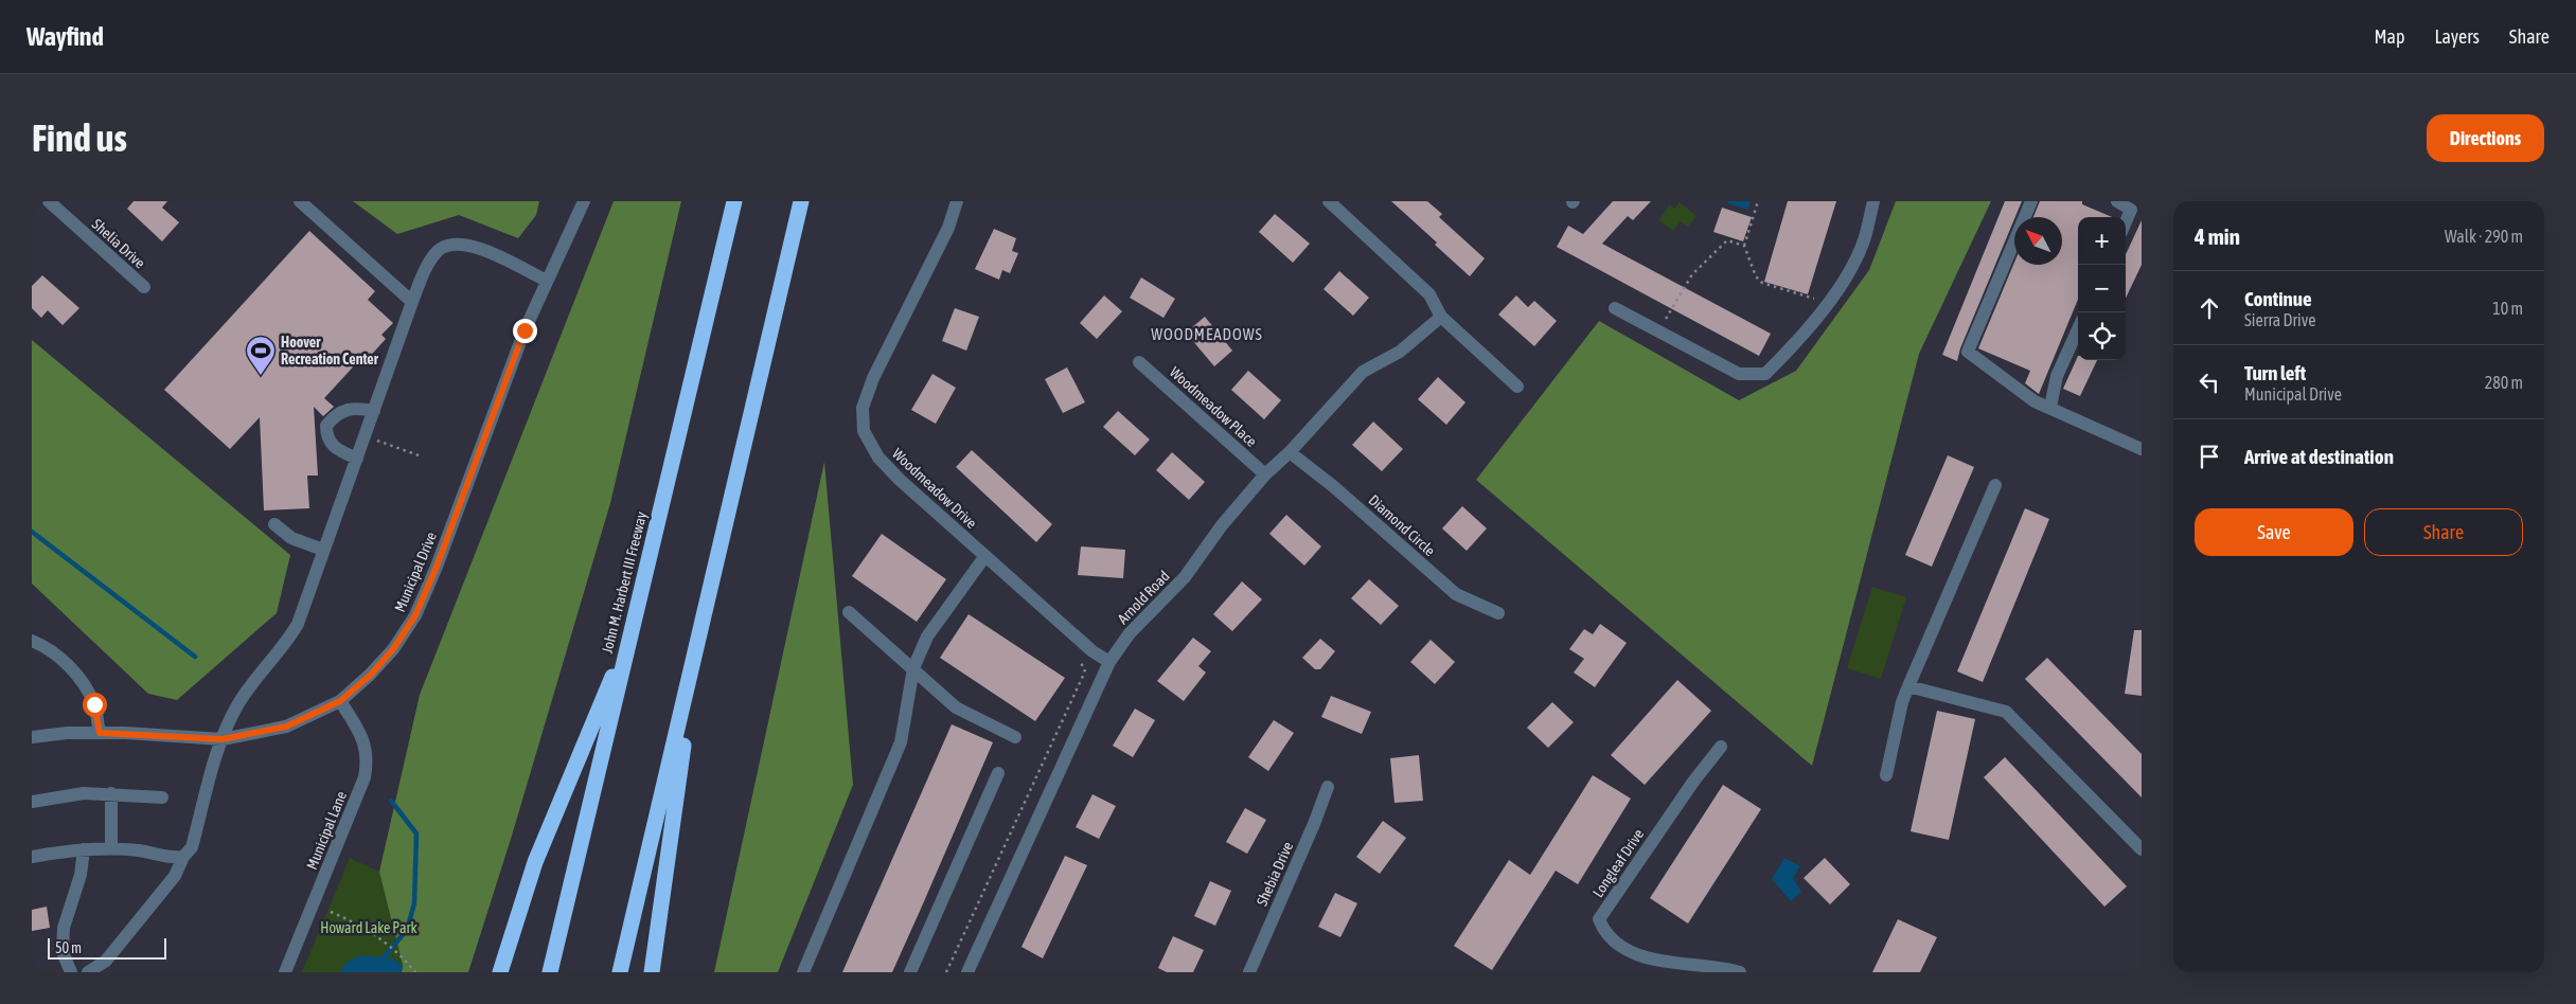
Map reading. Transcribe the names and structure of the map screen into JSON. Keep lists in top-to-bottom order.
{
  "streets": {
    "highway": ["John M. Harbert III Freeway"],
    "street": [
      "Shelia Drive",
      "Woodmeadow Place",
      "Woodmeadow Drive",
      "Diamond Circle",
      "Municipal Drive",
      "Arnold Road",
      "Municipal Lane",
      "Longleaf Drive",
      "Shebia Drive"
    ]
  },
  "crossings": [
    ["Woodmeadow Place", "Arnold Road"],
    ["Woodmeadow Drive", "Arnold Road"],
    ["Diamond Circle", "Arnold Road"],
    ["Municipal Drive", "Municipal Lane"]
  ],
  "districts": ["WOODMEADOWS"],
  "parks": ["Howard Lake Park"],
  "places": {
    "sports": ["Hoover Recreation Center"]
  },
  "scale_bar": "50 m",
  "north": "top left",
  "page": {
    "header": "Wayfind",
    "nav": ["Map", "Layers", "Share"],
    "buttons": [
      "Directions",
      ["Save", "Share"]
    ],
    "title": "Find us",
    "heading": ["4 min", "Walk · 290 m"],
    "map_buttons": ["+", "−"],
    "list": [
      ["Continue", "Sierra Drive", "10 m"],
      ["Turn left", "Municipal Drive", "280 m"],
      "Arrive at destination"
    ],
    "scale": "50 m"
  }
}
